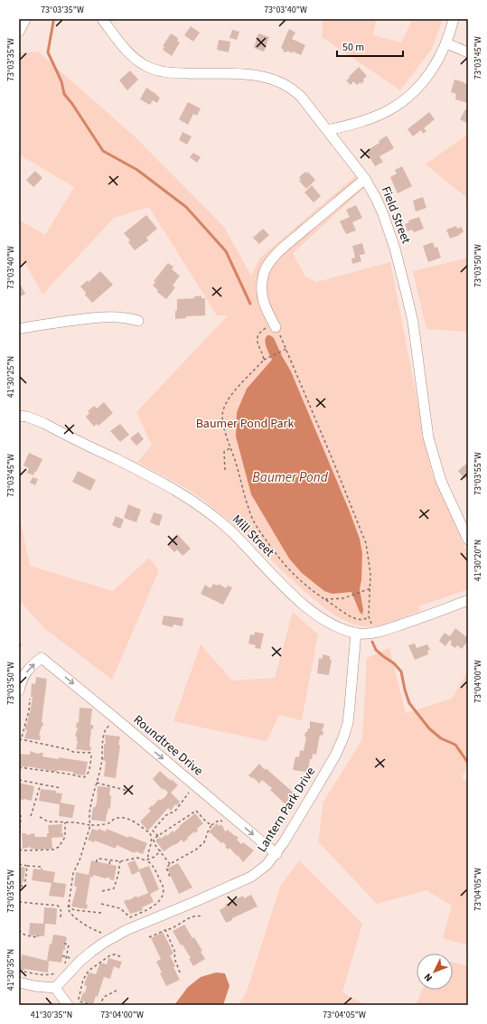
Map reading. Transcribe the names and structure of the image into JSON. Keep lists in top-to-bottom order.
{
  "streets": {
    "street": [
      "Field Street",
      "Mill Street",
      "Roundtree Drive",
      "Lantern Park Drive"
    ]
  },
  "crossings": [
    ["Mill Street", "Lantern Park Drive"],
    ["Roundtree Drive", "Lantern Park Drive"]
  ],
  "one_way": ["Roundtree Drive"],
  "water": ["Baumer Pond"],
  "parks": ["Baumer Pond Park"],
  "scale_bar": "50 m",
  "north": "bottom left",
  "coordinates": [
    "73°03'35\"W",
    "73°03'40\"W",
    "73°03'45\"W",
    "73°03'50\"W",
    "41°30'25\"N",
    "73°03'55\"W",
    "41°30'20\"N",
    "73°04'00\"W",
    "73°04'05\"W",
    "41°30'35\"N"
  ]
}
